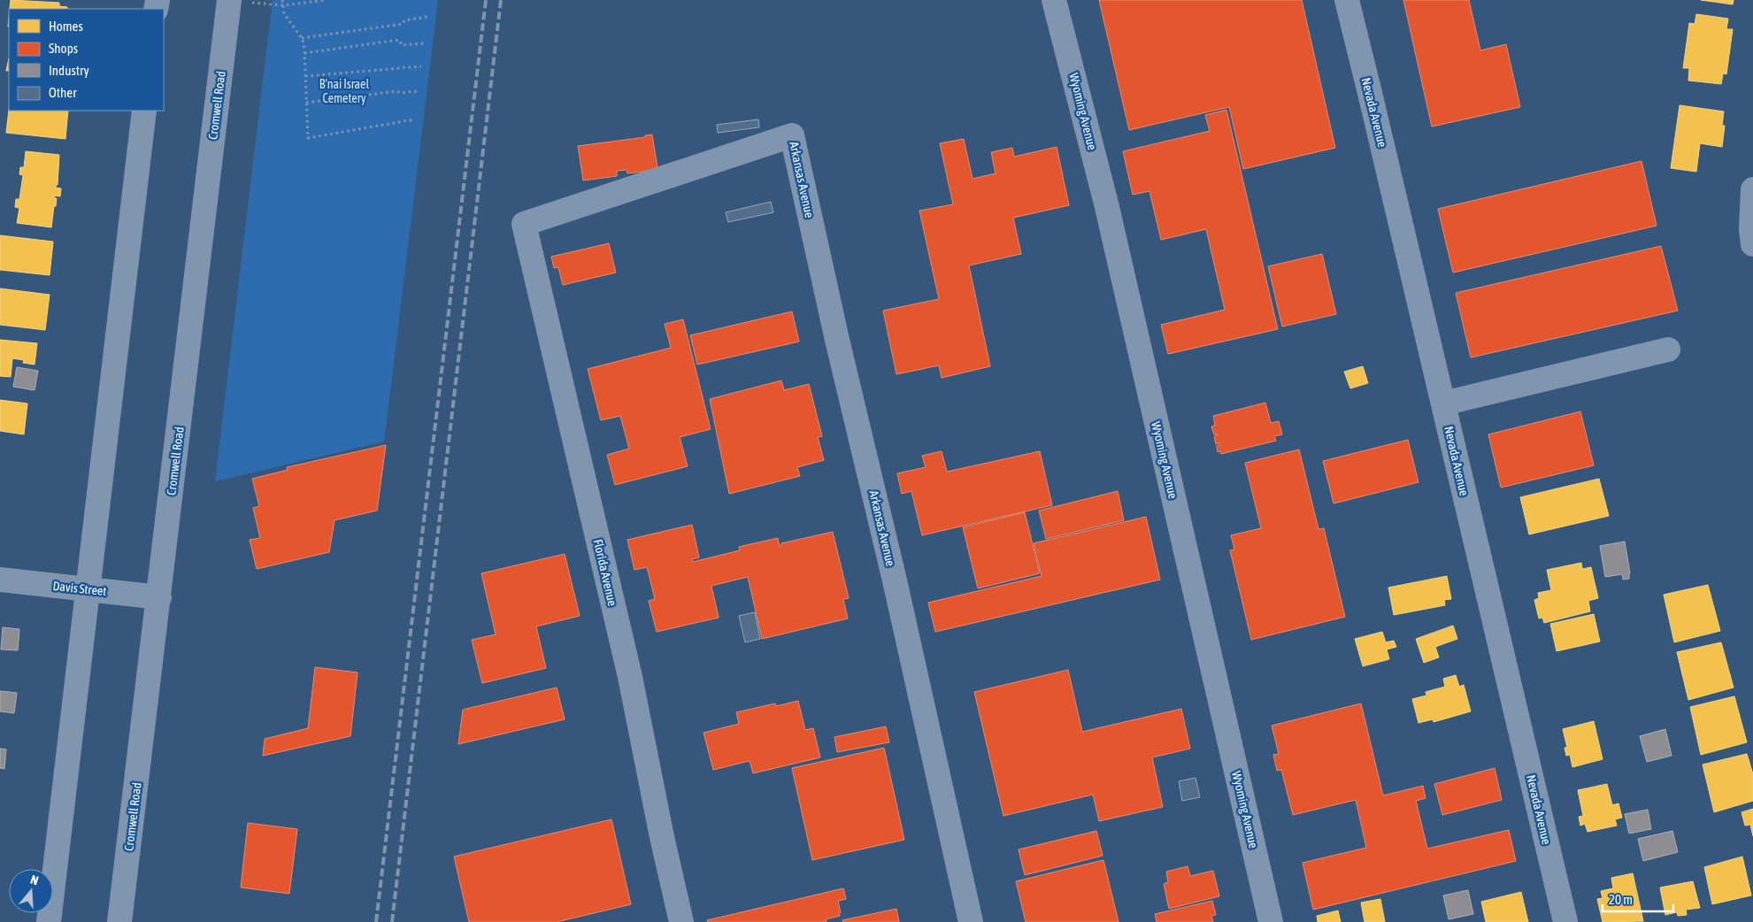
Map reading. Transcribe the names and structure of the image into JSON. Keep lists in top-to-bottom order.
{
  "streets": {
    "street": [
      "Cromwell Road",
      "Wyoming Avenue",
      "Nevada Avenue",
      "Arkansas Avenue",
      "Florida Avenue",
      "Davis Street"
    ]
  },
  "crossings": [
    ["Cromwell Road", "Davis Street"],
    ["Arkansas Avenue", "Florida Avenue"]
  ],
  "parks": ["B’nai Israel Cemetery"],
  "legend": [
    "Homes",
    "Shops",
    "Industry",
    "Other"
  ],
  "scale_bar": "20 m",
  "north": "top"
}
